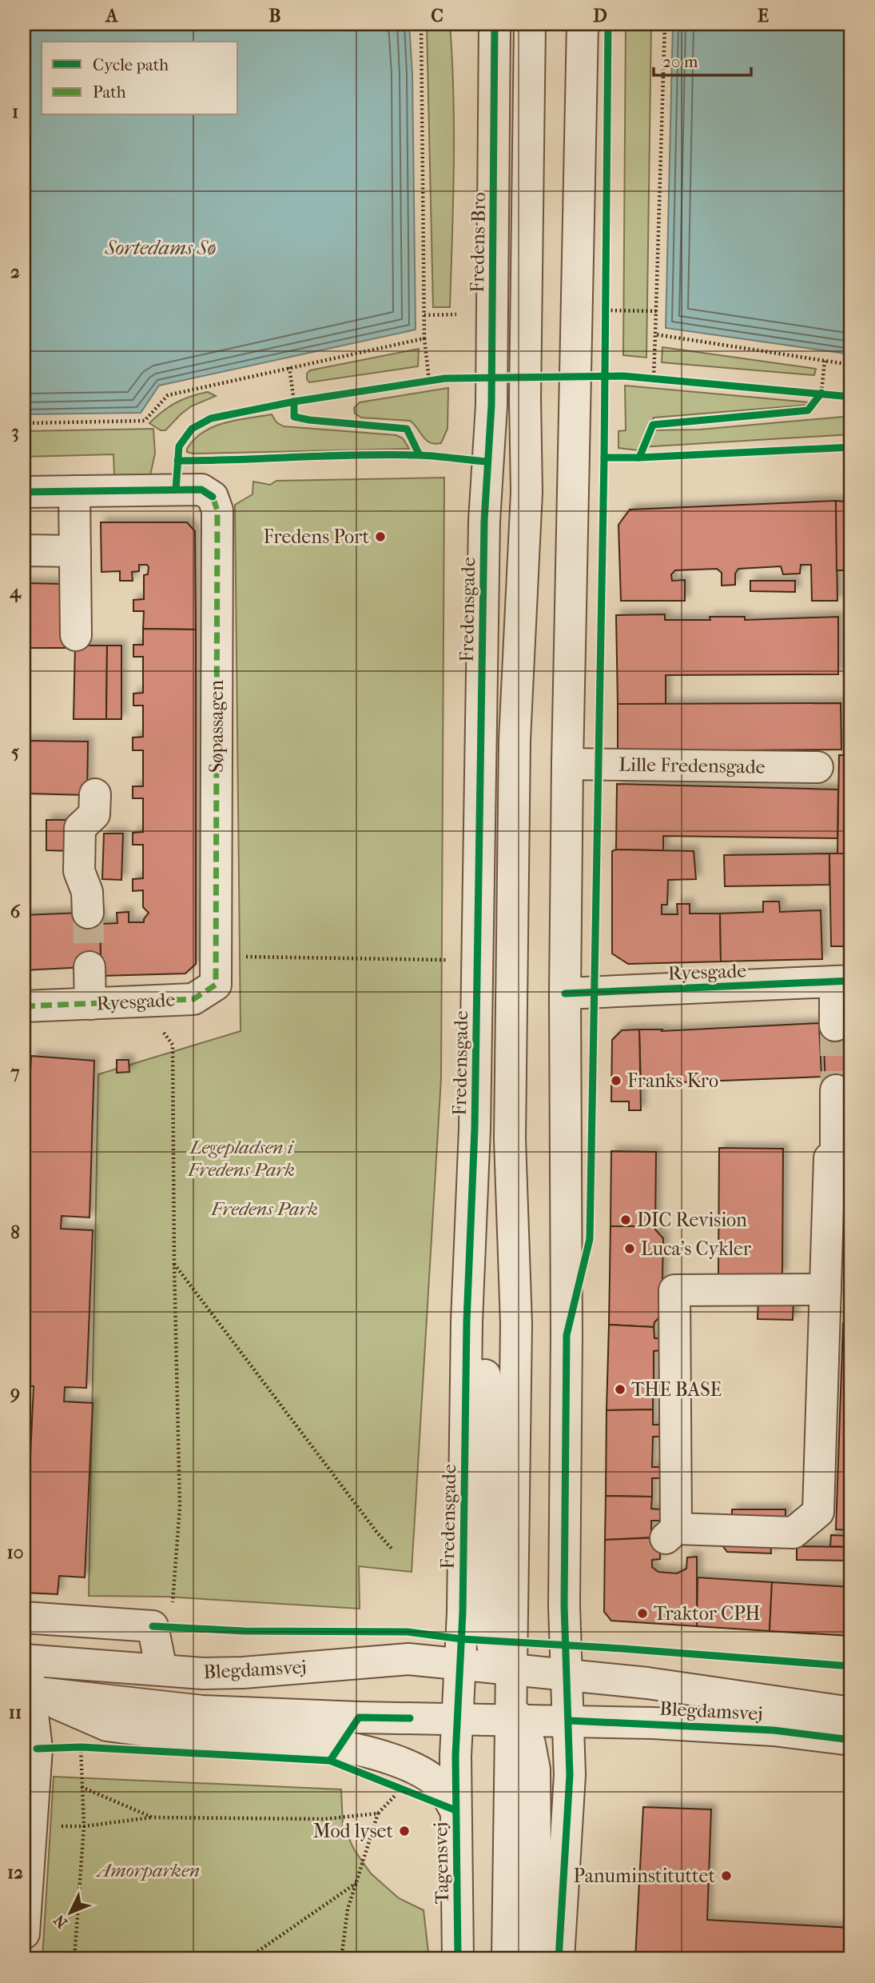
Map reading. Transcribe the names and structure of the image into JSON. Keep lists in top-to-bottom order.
{
  "streets": {
    "street": [
      "Fredens Bro",
      "Fredensgade",
      "Søpassagen",
      "Lille Fredensgade",
      "Ryesgade",
      "Blegdamsvej",
      "Tagensvej"
    ]
  },
  "crossings": [
    ["Fredens Bro", "Fredensgade"],
    ["Fredensgade", "Blegdamsvej"],
    ["Fredensgade", "Tagensvej"],
    ["Søpassagen", "Ryesgade"],
    ["Blegdamsvej", "Tagensvej"]
  ],
  "water": ["Sortedams Sø"],
  "parks": ["Legepladsen i Fredens Park", "Fredens Park", "Amorparken"],
  "places": [
    "Fredens Port",
    "Franks Kro",
    "DIC Revision",
    "Luca's Cykler",
    "THE BASE",
    "Traktor CPH",
    "Mod lyset",
    "Panuminstituttet"
  ],
  "legend": ["Cycle path", "Path"],
  "scale_bar": "20 m",
  "north": "bottom left",
  "grid": {
    "columns": [
      "A",
      "B",
      "C",
      "D",
      "E"
    ],
    "rows": [
      "1",
      "2",
      "3",
      "4",
      "5",
      "6",
      "7",
      "8",
      "9",
      "10",
      "11",
      "12"
    ]
  }
}
